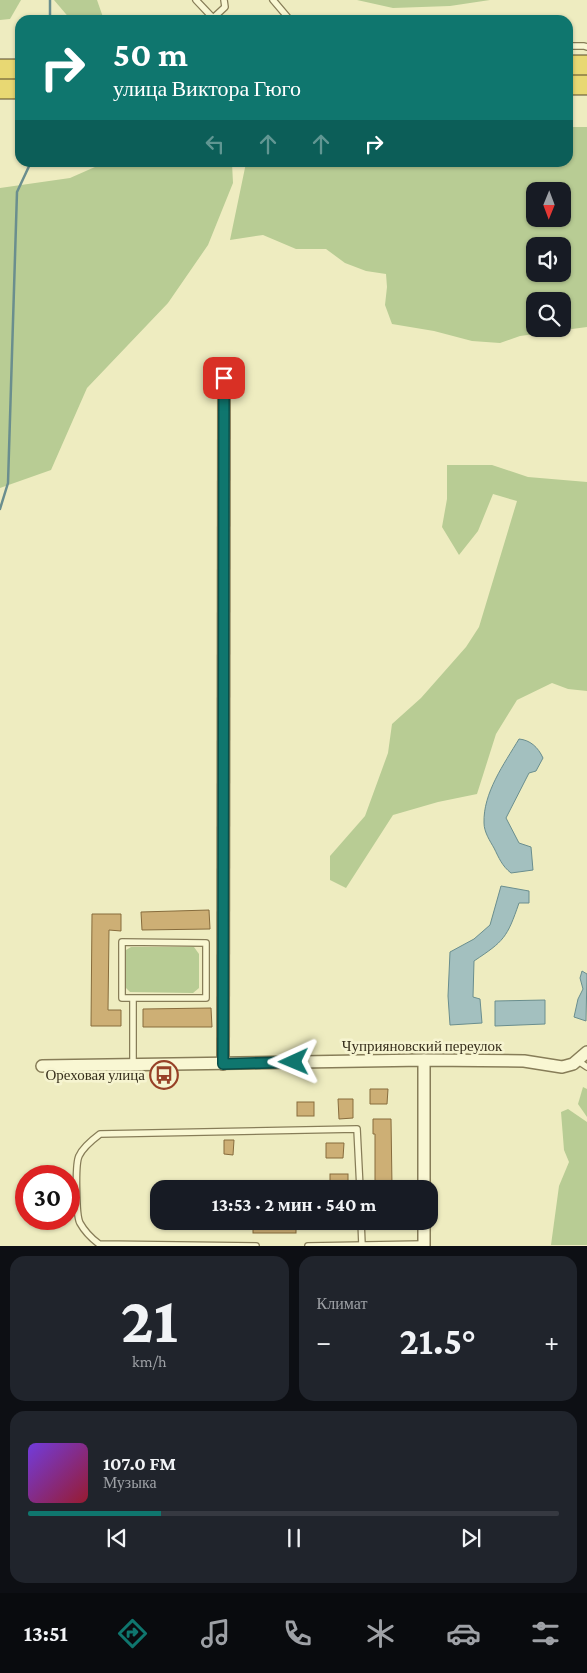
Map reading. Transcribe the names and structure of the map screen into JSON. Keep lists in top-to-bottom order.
{
  "streets": {
    "street": ["Чуприяновский переулок"]
  },
  "places": {
    "bus stop": ["Ореховая улица"]
  },
  "north": "bottom",
  "page": {
    "turn": ["50 m", "улица Виктора Гюго"],
    "limit": "30",
    "trip": "13:53 · 2 мин · 540 m",
    "tile": [
      ["21", "km/h"],
      "Климат"
    ],
    "heat": ["−", "21.5°", "+"],
    "song": ["107.0 FM", "Музыка"],
    "tabs": "13:51"
  }
}
